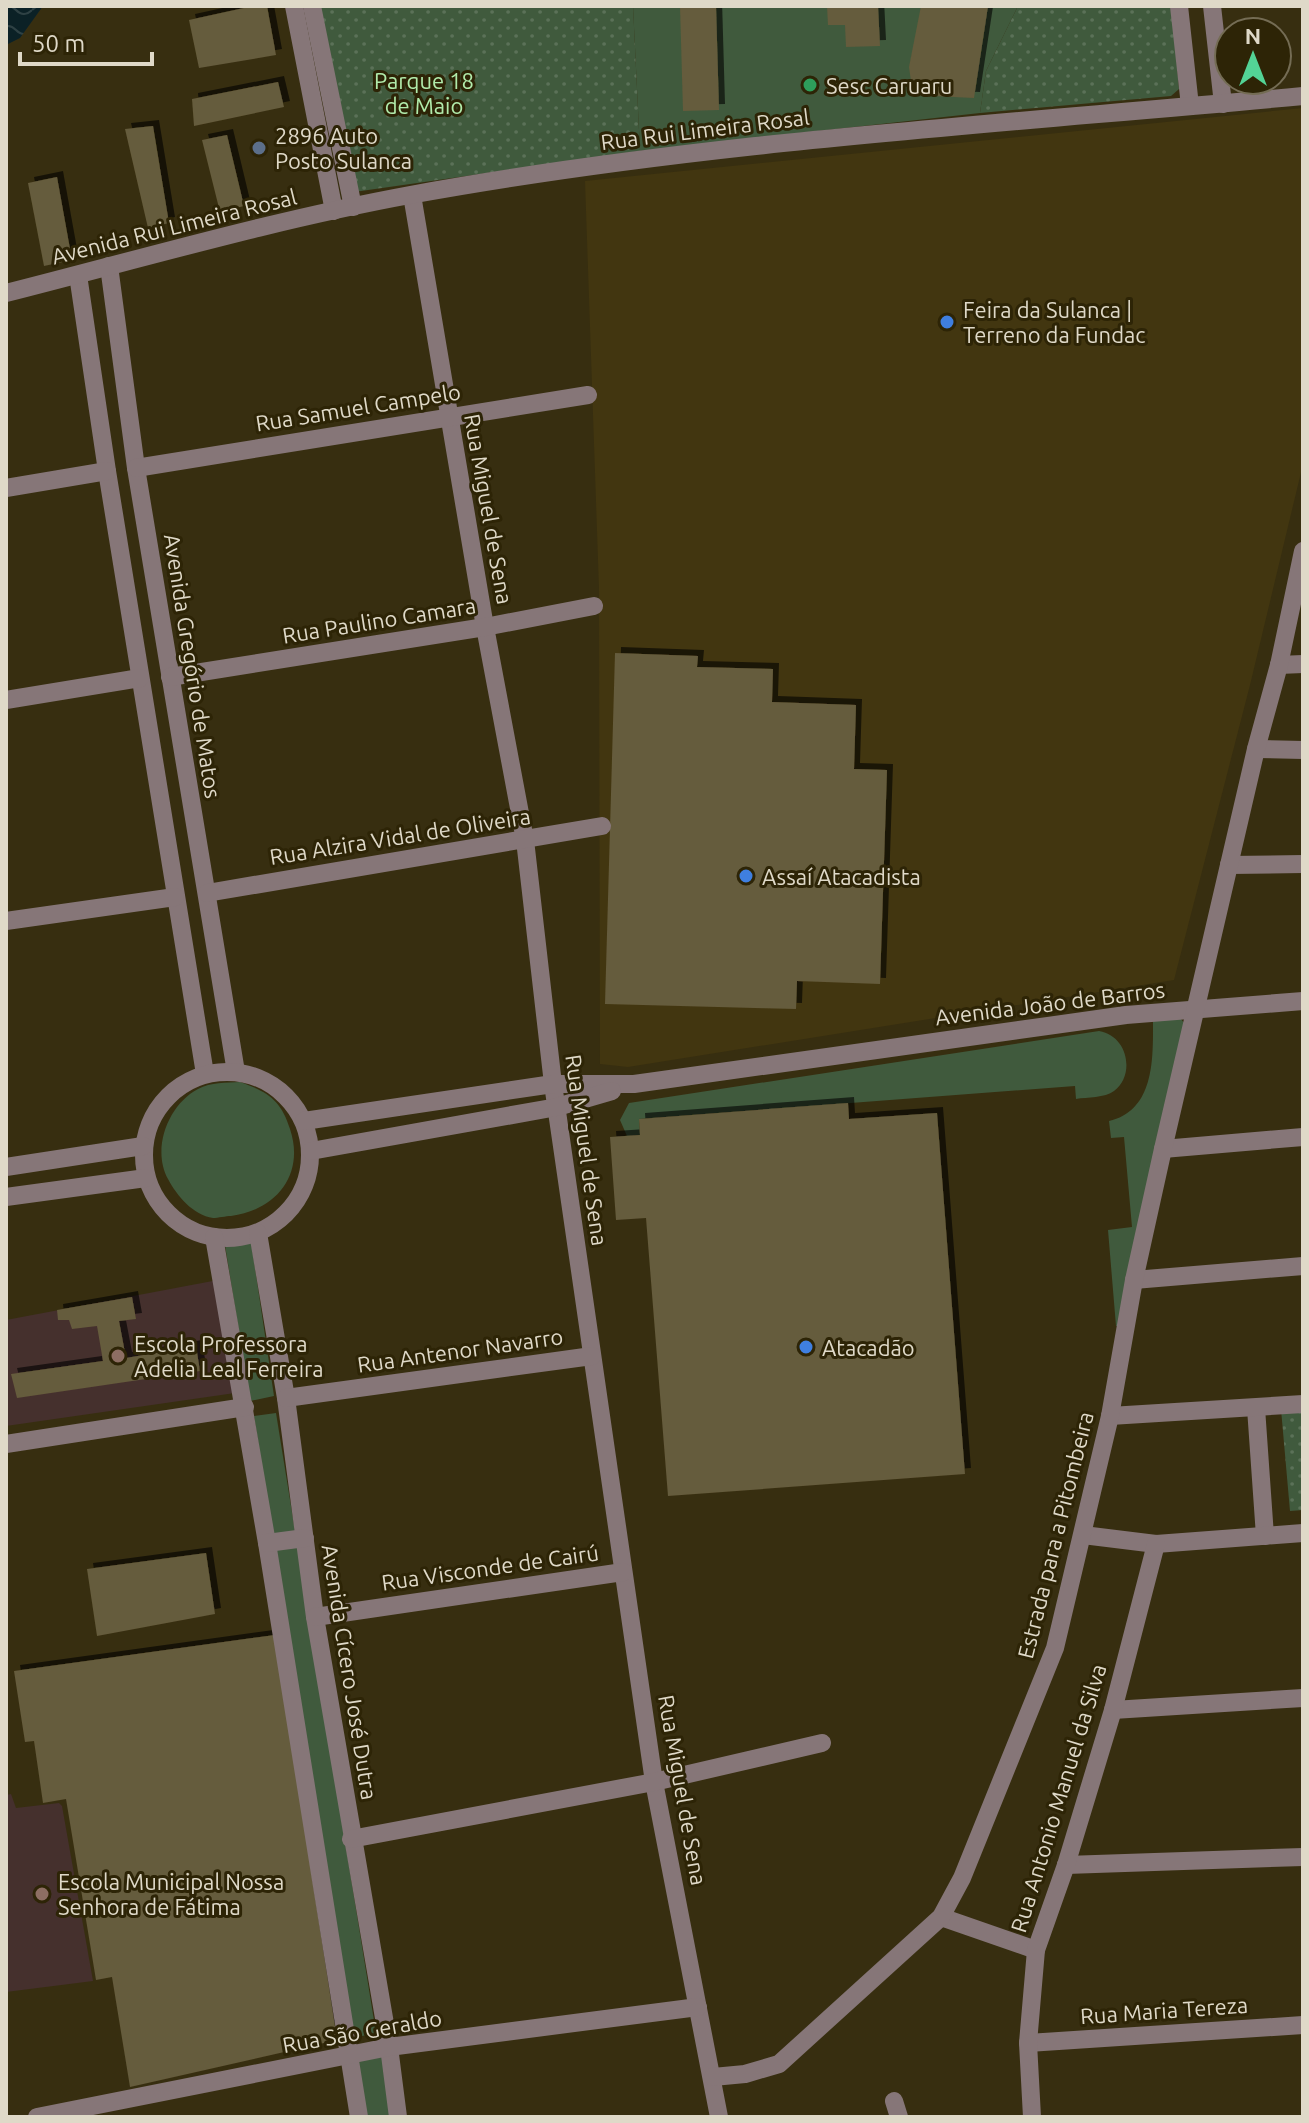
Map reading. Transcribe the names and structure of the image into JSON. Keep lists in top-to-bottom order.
{
  "streets": {
    "street": [
      "Rua Rui Limeira Rosal",
      "Avenida Rui Limeira Rosal",
      "Rua Samuel Campelo",
      "Rua Miguel de Sena",
      "Rua Paulino Camara",
      "Avenida Gregório de Matos",
      "Rua Alzira Vidal de Oliveira",
      "Avenida João de Barros",
      "Rua Antenor Navarro",
      "Estrada para a Pitombeira",
      "Rua Visconde de Cairú",
      "Avenida Cícero José Dutra",
      "Rua Antonio Manuel da Silva",
      "Rua Maria Tereza",
      "Rua São Geraldo"
    ]
  },
  "crossings": [
    ["Rua Rui Limeira Rosal", "Avenida Rui Limeira Rosal"],
    ["Rua Rui Limeira Rosal", "Rua Miguel de Sena"],
    ["Avenida Rui Limeira Rosal", "Avenida Gregório de Matos"],
    ["Rua Samuel Campelo", "Rua Miguel de Sena"],
    ["Rua Samuel Campelo", "Avenida Gregório de Matos"],
    ["Rua Miguel de Sena", "Rua Paulino Camara"],
    ["Rua Miguel de Sena", "Rua Alzira Vidal de Oliveira"],
    ["Rua Miguel de Sena", "Avenida João de Barros"],
    ["Rua Miguel de Sena", "Rua Antenor Navarro"],
    ["Rua Miguel de Sena", "Estrada para a Pitombeira"],
    ["Rua Miguel de Sena", "Rua Visconde de Cairú"],
    ["Rua Miguel de Sena", "Rua São Geraldo"],
    ["Rua Paulino Camara", "Avenida Gregório de Matos"],
    ["Avenida Gregório de Matos", "Rua Alzira Vidal de Oliveira"],
    ["Avenida Gregório de Matos", "Avenida João de Barros"],
    ["Avenida Gregório de Matos", "Avenida Cícero José Dutra"],
    ["Avenida João de Barros", "Estrada para a Pitombeira"],
    ["Avenida João de Barros", "Avenida Cícero José Dutra"],
    ["Rua Antenor Navarro", "Avenida Cícero José Dutra"],
    ["Rua Visconde de Cairú", "Avenida Cícero José Dutra"],
    ["Avenida Cícero José Dutra", "Rua São Geraldo"],
    ["Rua Antonio Manuel da Silva", "Rua Maria Tereza"]
  ],
  "parks": ["Parque 18 de Maio"],
  "places": [
    "Sesc Caruaru",
    "2896 Auto Posto Sulanca",
    "Feira da Sulanca | Terreno da Fundac",
    "Assaí Atacadista",
    "Atacadão",
    "Escola Professora Adelia Leal Ferreira",
    "Escola Municipal Nossa Senhora de Fátima"
  ],
  "scale_bar": "50 m",
  "north": "top"
}
